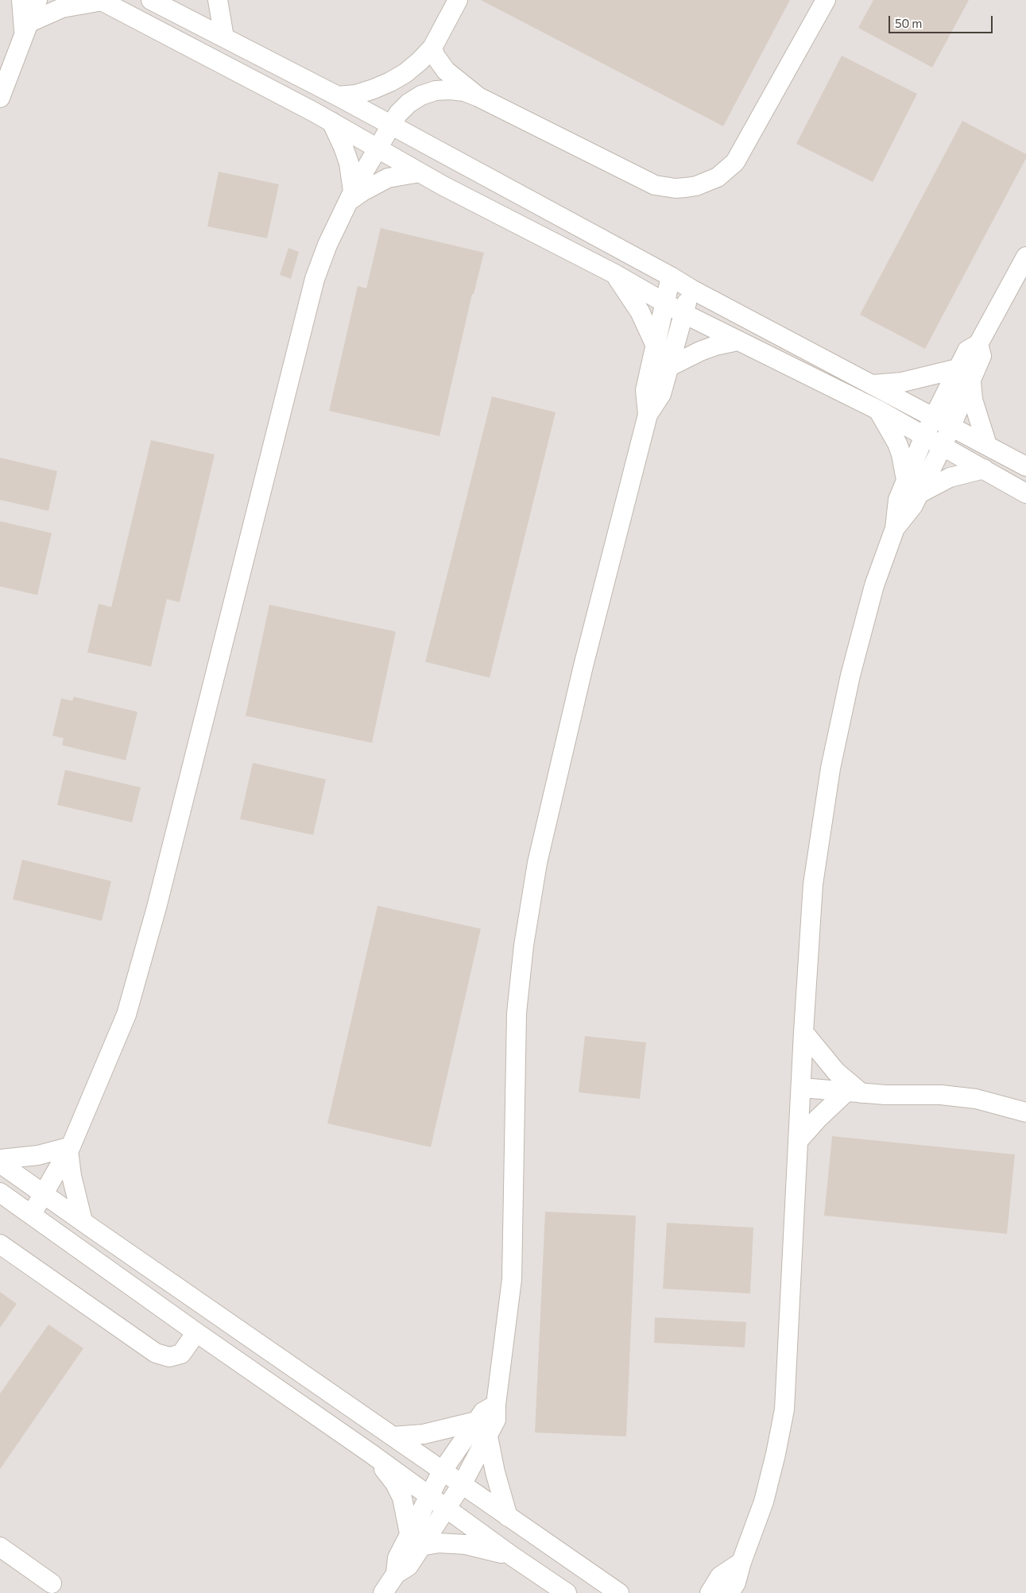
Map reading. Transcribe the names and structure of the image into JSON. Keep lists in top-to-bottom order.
{
  "scale_bar": "50 m"
}
